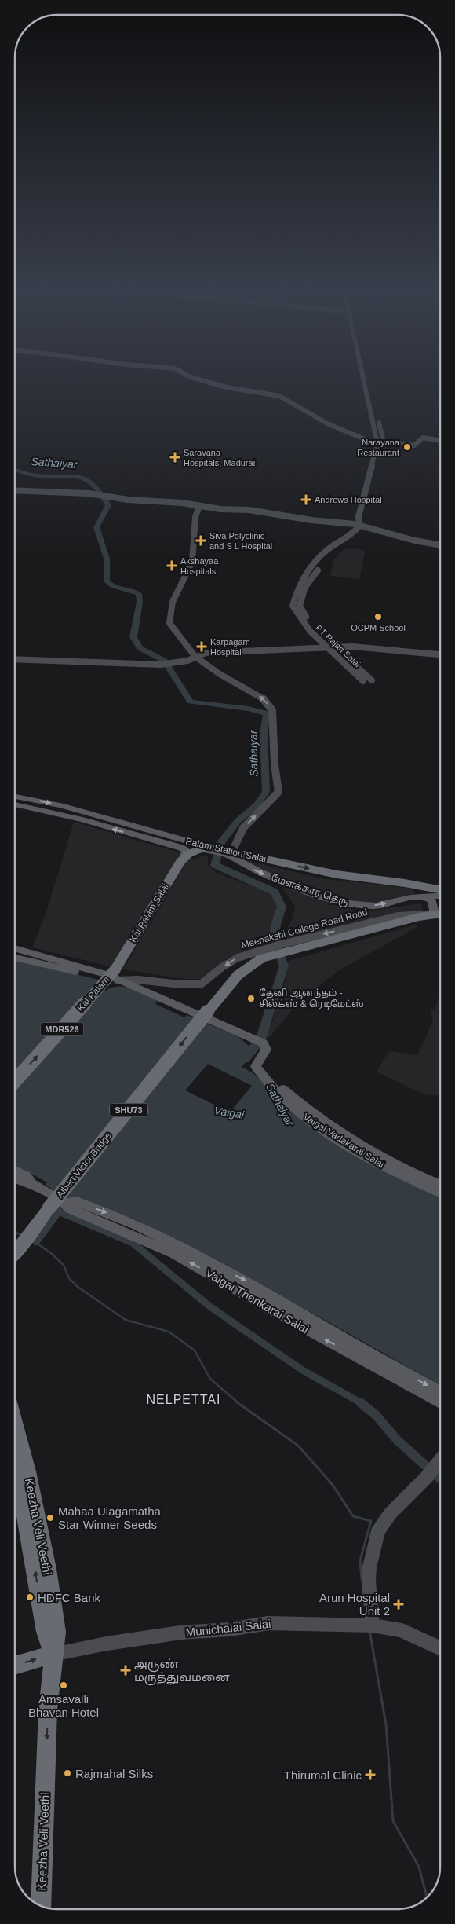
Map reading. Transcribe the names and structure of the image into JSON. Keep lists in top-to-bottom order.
{
  "streets": {
    "highway": [
      "Palam Station Salai",
      "Kal Palam Salai",
      "Kal Palam",
      "MDR526",
      "SHU73",
      "Albert Victor Bridge",
      "Keezha Veli Veethi",
      "Munichalai Salai"
    ],
    "main road": ["மேளக்கார தெரு", "Vaigai Vadakarai Salai", "Vaigai Thenkarai Salai"],
    "street": ["PT Rajan Salai", "Meenakshi College Road Road"]
  },
  "crossings": [
    ["Palam Station Salai", "மேளக்கார தெரு"],
    ["Palam Station Salai", "Kal Palam Salai"],
    ["Kal Palam Salai", "Meenakshi College Road Road"],
    ["Kal Palam Salai", "Kal Palam"],
    ["Meenakshi College Road Road", "Kal Palam"],
    ["Meenakshi College Road Road", "SHU73"],
    ["Meenakshi College Road Road", "Albert Victor Bridge"],
    ["SHU73", "Albert Victor Bridge"],
    ["Keezha Veli Veethi", "Munichalai Salai"]
  ],
  "one_way": [
    "மேளக்கார தெரு",
    "Meenakshi College Road Road",
    "Kal Palam",
    "Albert Victor Bridge"
  ],
  "districts": ["NELPETTAI"],
  "water": ["Sathaiyar", "Vaigai"],
  "places": {
    "other": [
      "Narayana Restaurant",
      "OCPM School",
      "தேனி ஆனந்தம் - சில்க்ஸ் & ரெடிமேட்ஸ்",
      "Mahaa Ulagamatha Star Winner Seeds",
      "HDFC Bank",
      "Amsavalli Bhavan Hotel",
      "Rajmahal Silks"
    ],
    "health": [
      "Saravana Hospitals, Madurai",
      "Andrews Hospital",
      "Siva Polyclinic and S L Hospital",
      "Akshayaa Hospitals",
      "Karpagam Hospital",
      "Arun Hospital Unit 2",
      "அருண் மருத்துவமனை",
      "Thirumal Clinic"
    ]
  }
}
